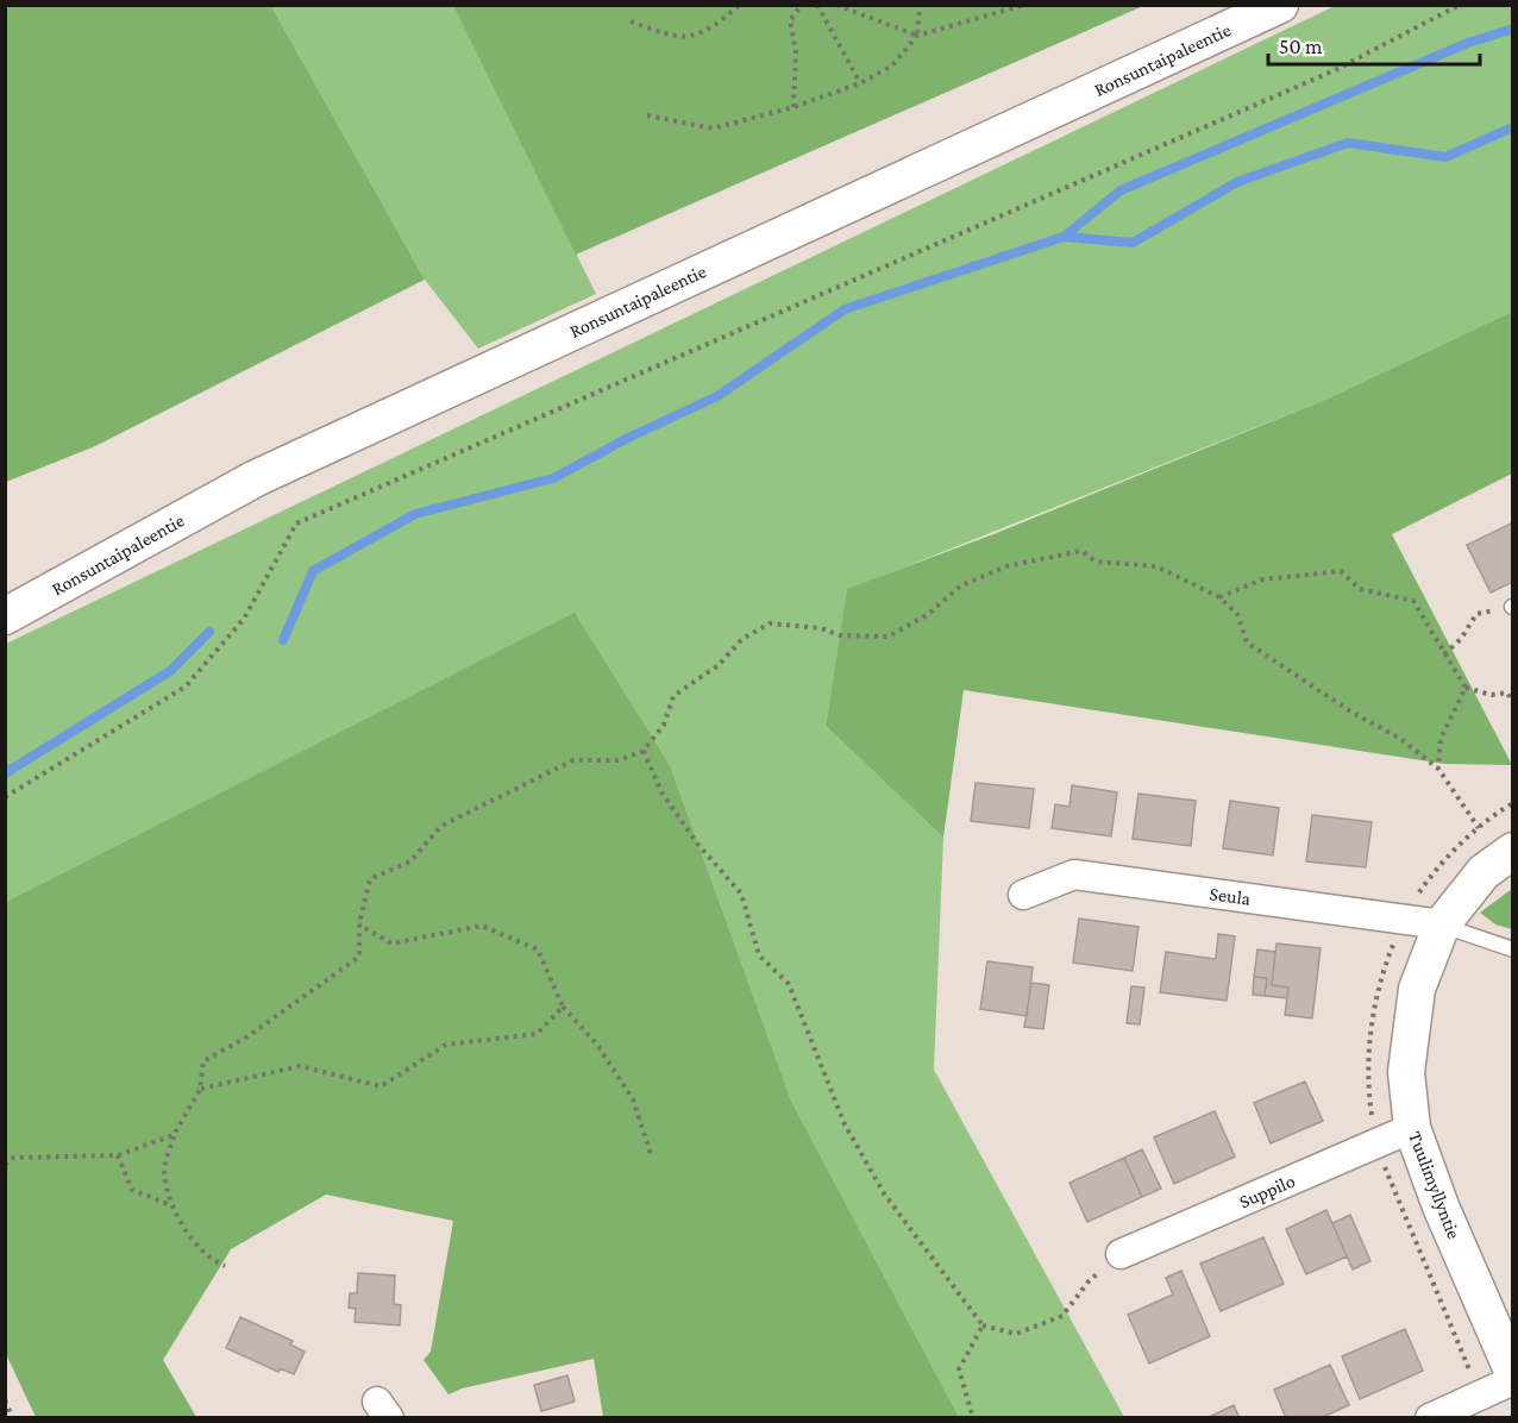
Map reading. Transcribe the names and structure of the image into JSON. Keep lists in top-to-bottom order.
{
  "streets": {
    "street": [
      "Ronsuntaipaleentie",
      "Seula",
      "Tuulimyllyntie",
      "Suppilo"
    ]
  },
  "crossings": [
    ["Seula", "Tuulimyllyntie"],
    ["Tuulimyllyntie", "Suppilo"]
  ],
  "scale_bar": "50 m"
}
